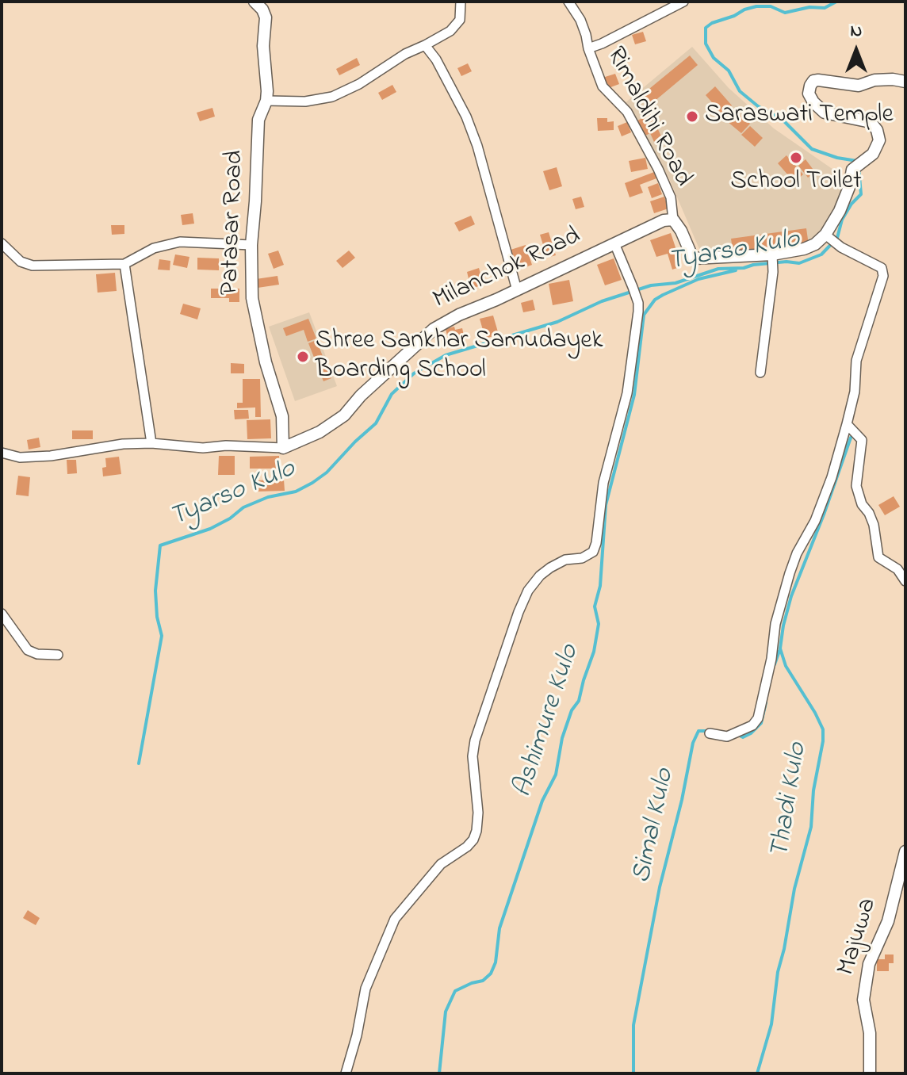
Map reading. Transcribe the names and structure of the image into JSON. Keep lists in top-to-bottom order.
{
  "streets": {
    "street": [
      "Rimaldihi Road",
      "Patasar Road",
      "Milanchok Road",
      "Majuwa"
    ]
  },
  "crossings": [
    ["Rimaldihi Road", "Milanchok Road"],
    ["Patasar Road", "Milanchok Road"]
  ],
  "water": [
    "Tyarso Kulo",
    "Ashimure Kulo",
    "Thadi Kulo",
    "Simal Kulo"
  ],
  "places": ["Saraswati Temple", "School Toilet", "Shree Sankhar Samudayek Boarding School"],
  "north": "top"
}
